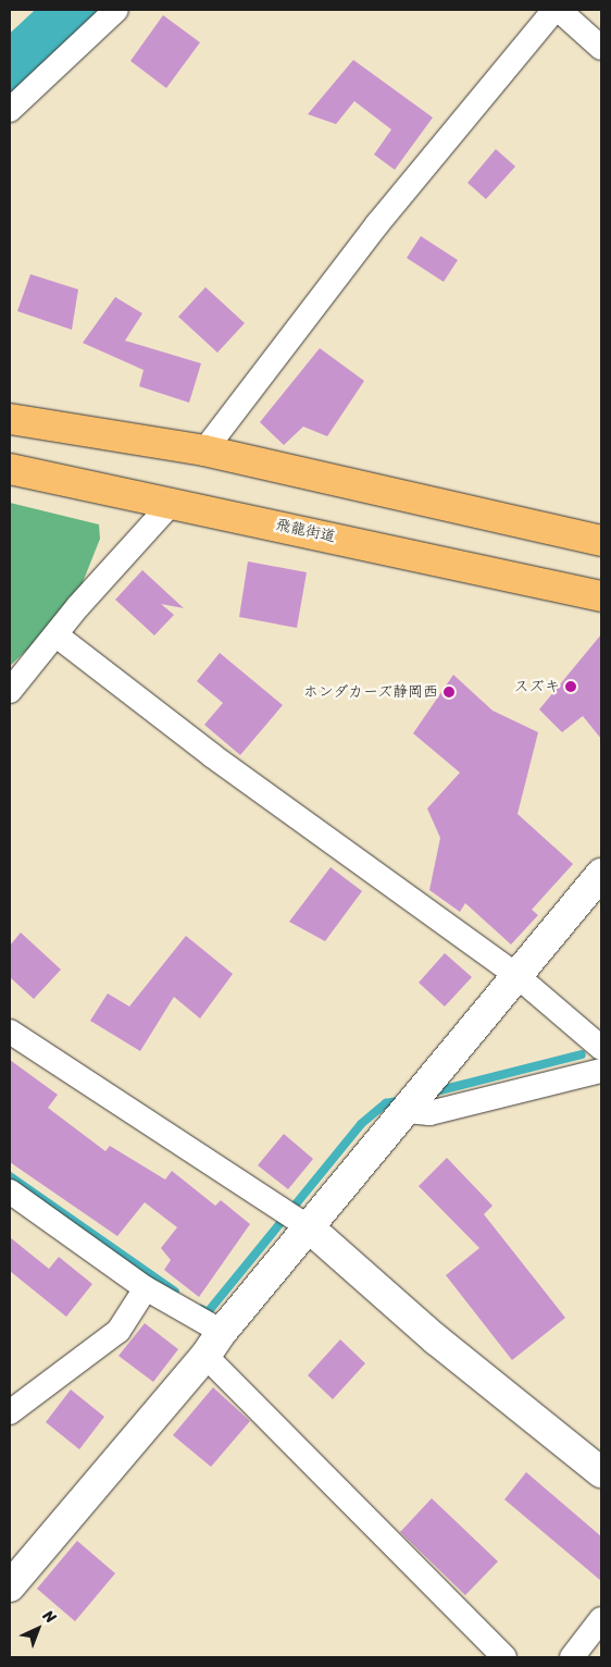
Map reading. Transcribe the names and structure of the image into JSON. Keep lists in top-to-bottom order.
{
  "streets": {
    "highway": ["飛龍街道"]
  },
  "places": ["スズキ", "ホンダカーズ静岡西"],
  "north": "top right"
}
